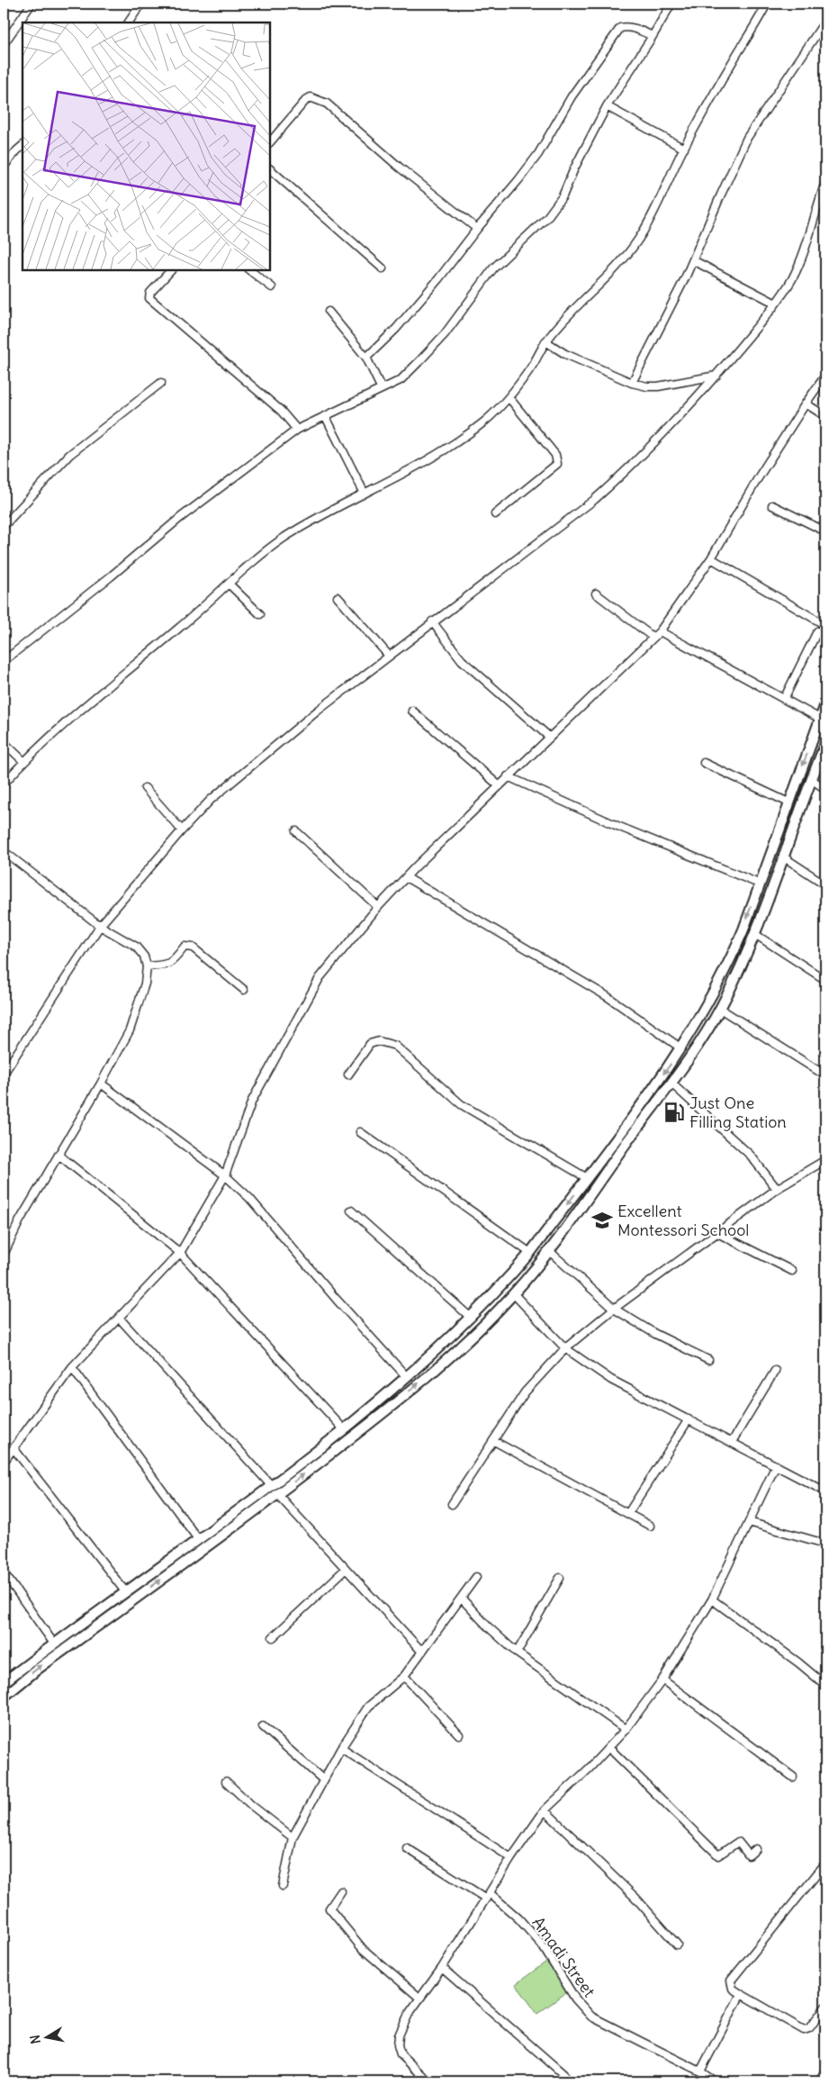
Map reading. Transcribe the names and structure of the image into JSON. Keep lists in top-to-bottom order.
{
  "streets": {
    "street": ["Amadi Street"]
  },
  "places": {
    "fuel station": ["Just One Filling Station"],
    "school or university": ["Excellent Montessori School"]
  },
  "north": "left"
}
